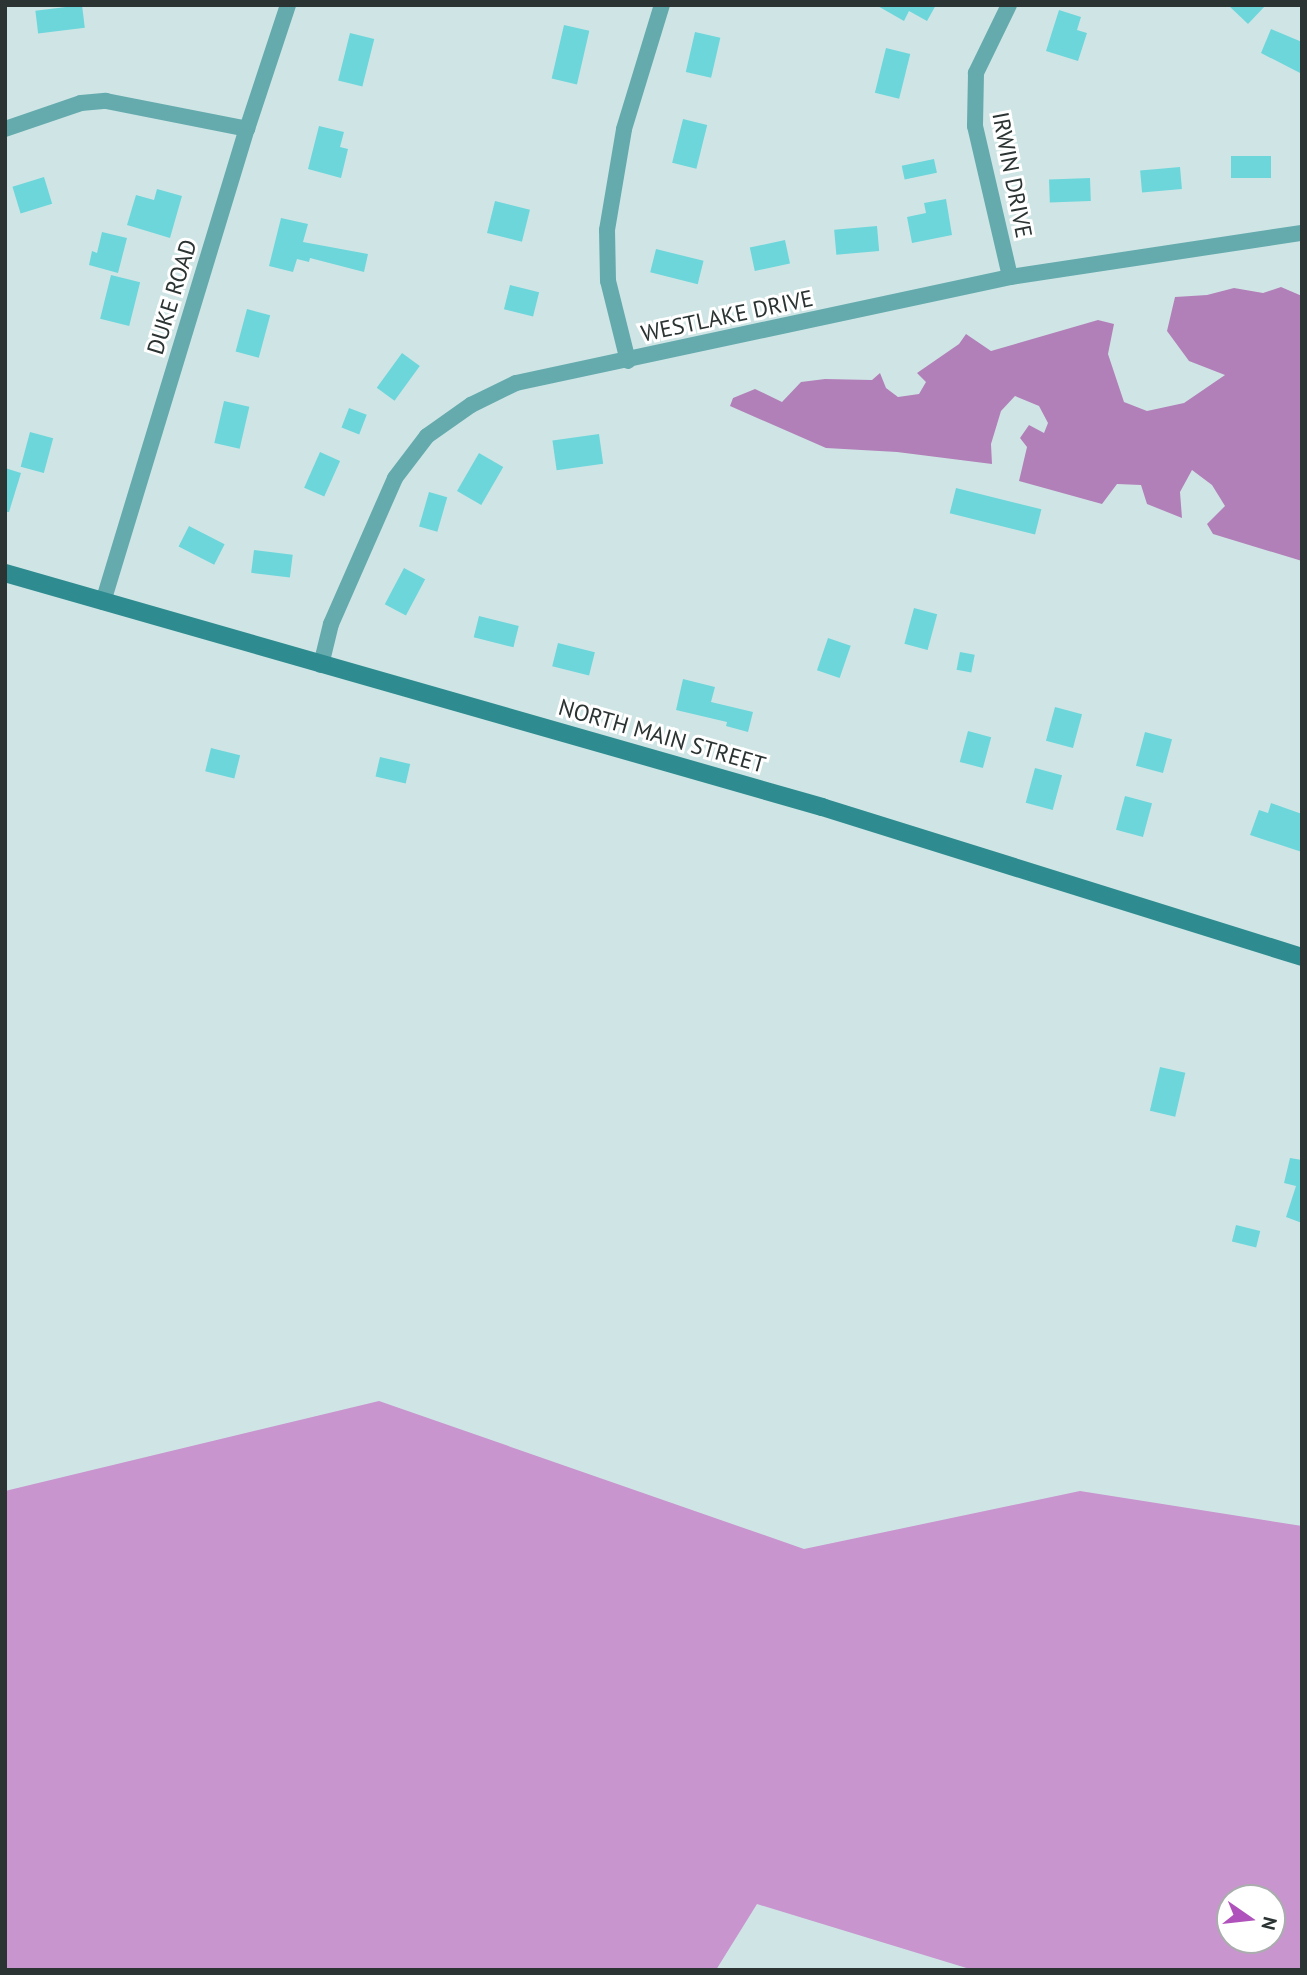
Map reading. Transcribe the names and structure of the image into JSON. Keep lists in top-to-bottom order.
{
  "streets": {
    "street": [
      "IRWIN DRIVE",
      "DUKE ROAD",
      "WESTLAKE DRIVE",
      "NORTH MAIN STREET"
    ]
  },
  "crossings": [
    ["IRWIN DRIVE", "WESTLAKE DRIVE"],
    ["DUKE ROAD", "NORTH MAIN STREET"],
    ["WESTLAKE DRIVE", "NORTH MAIN STREET"]
  ],
  "north": "right"
}
